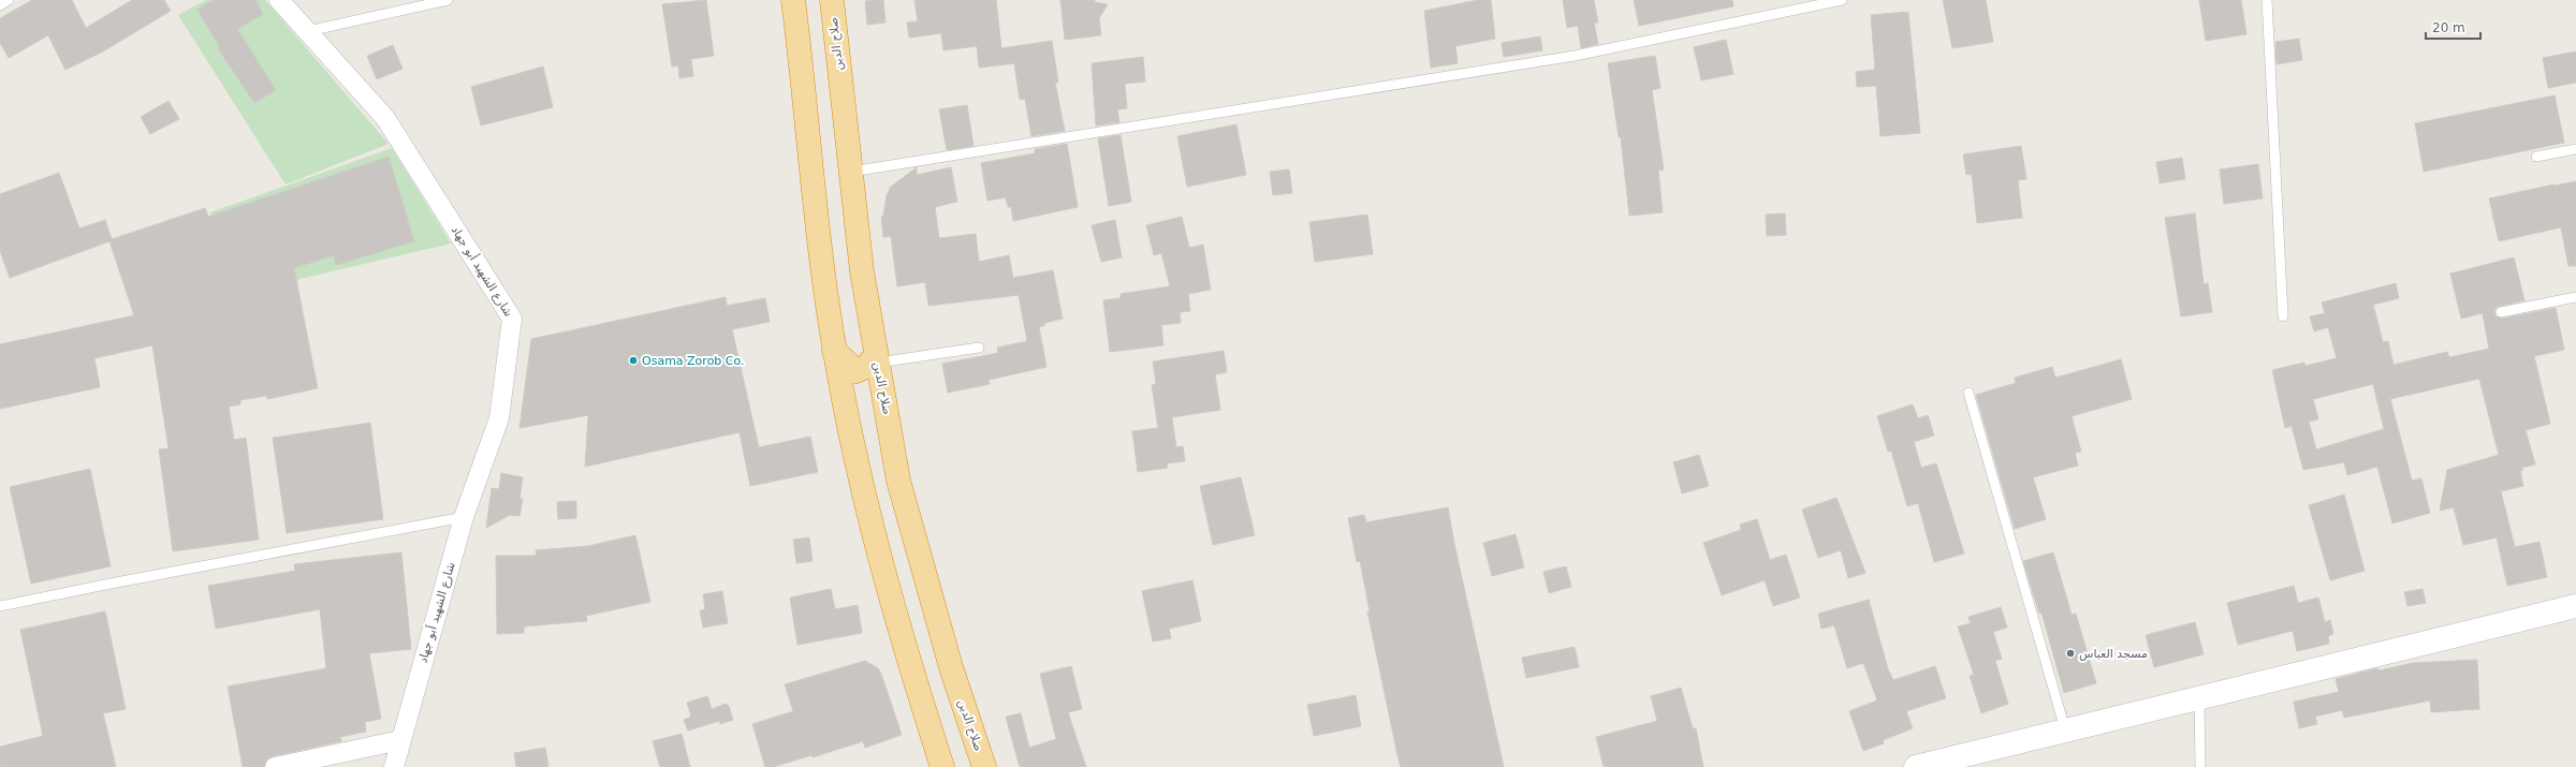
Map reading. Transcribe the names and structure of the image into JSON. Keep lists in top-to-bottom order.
{
  "streets": {
    "highway": ["صلاح الدين"],
    "street": ["شارع الشهيد أبو جهاد"]
  },
  "places": ["Osama Zorob Co.", "مسجد العباس"],
  "scale_bar": "20 m"
}
